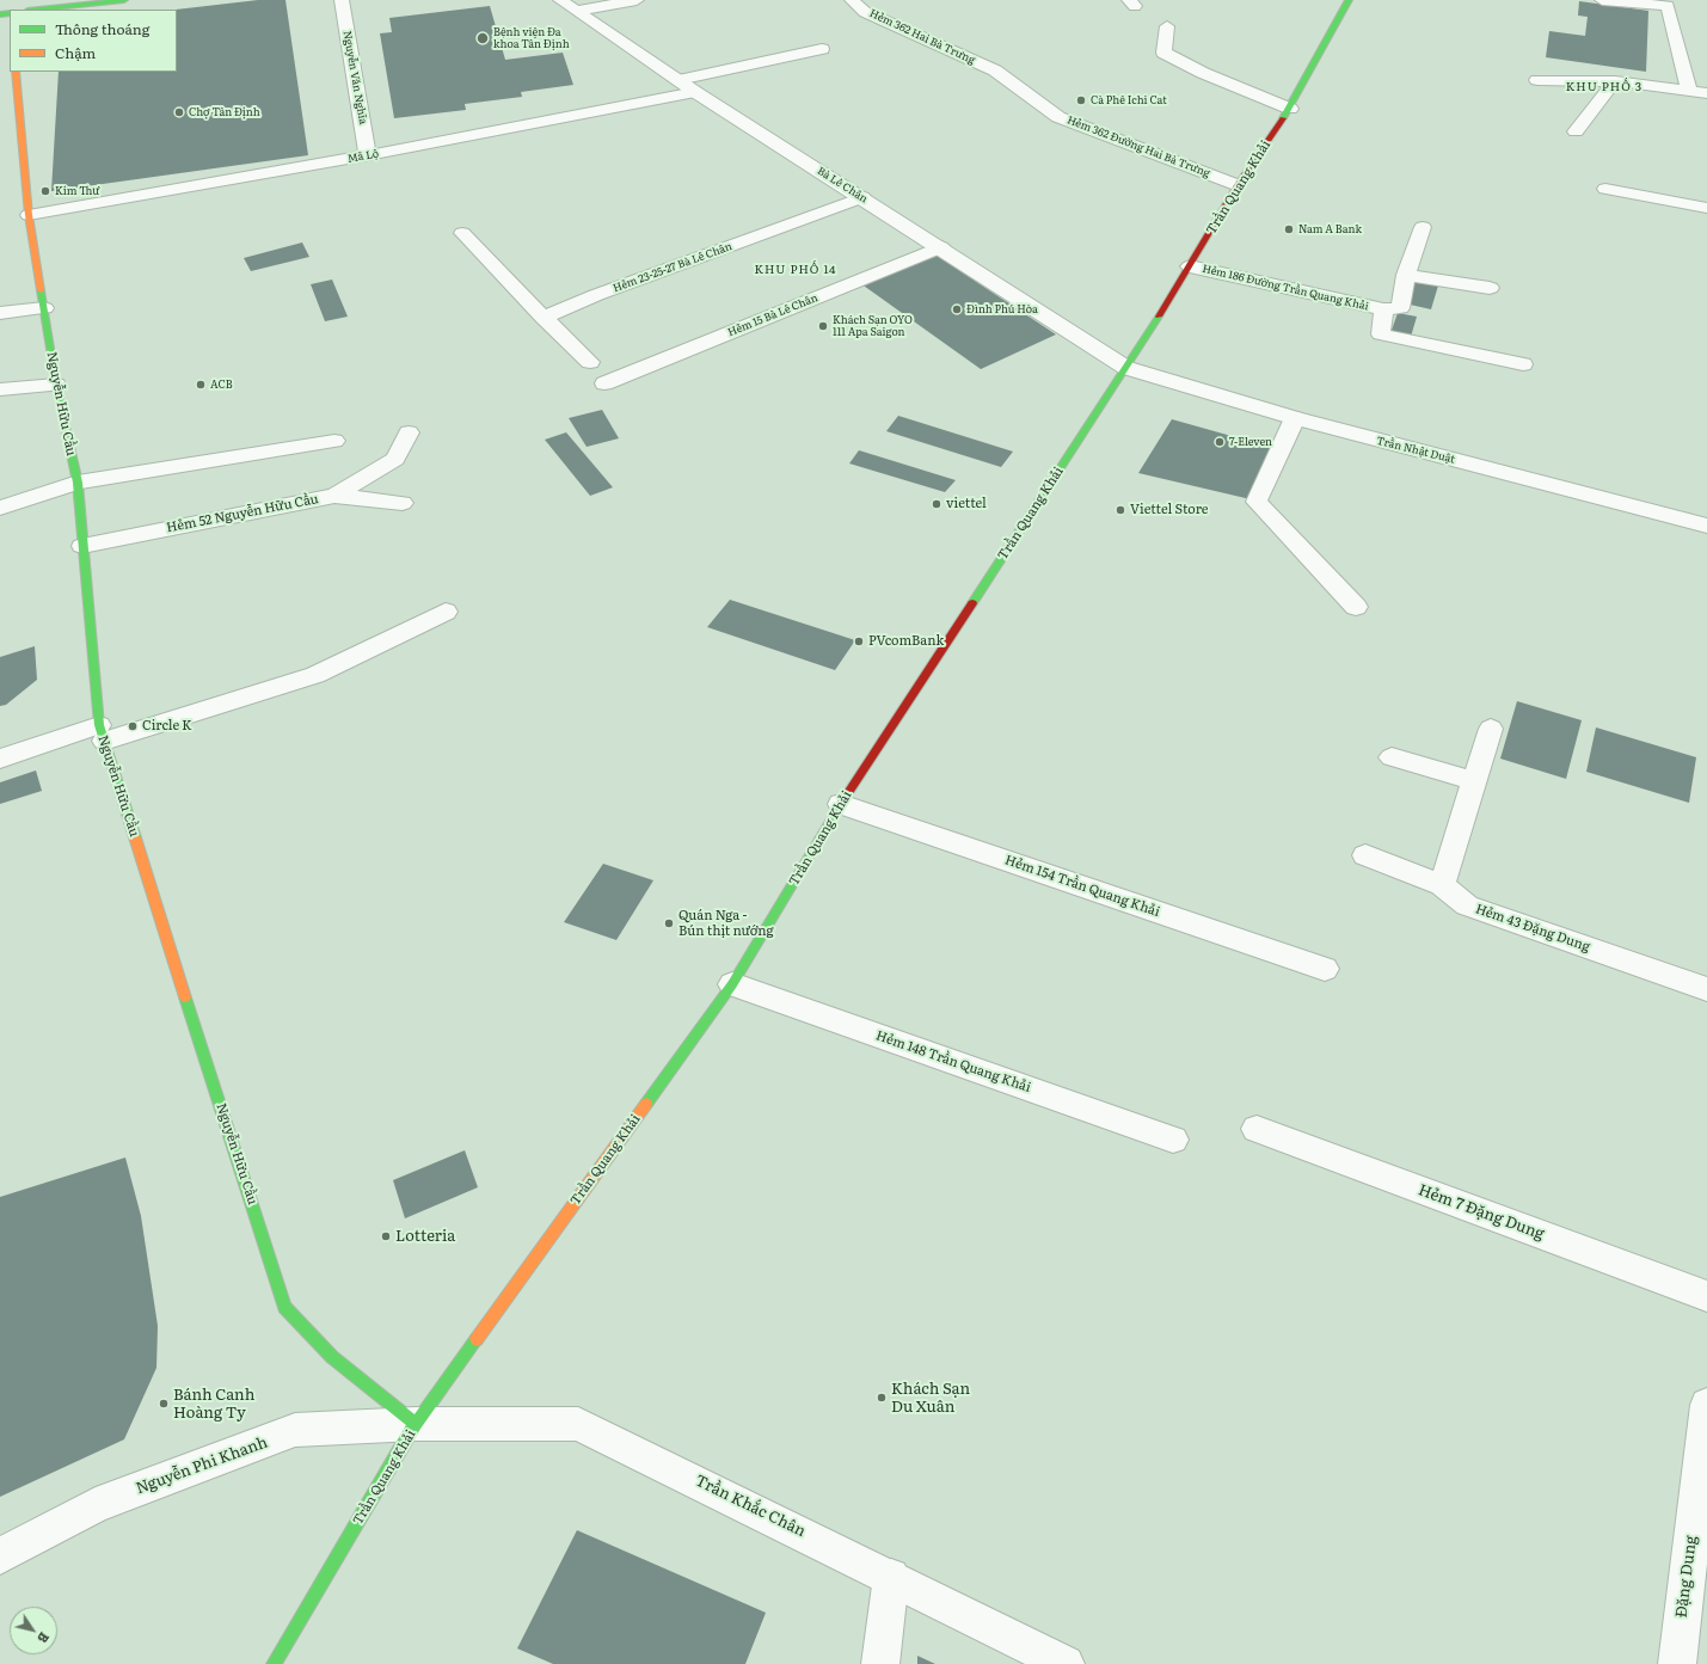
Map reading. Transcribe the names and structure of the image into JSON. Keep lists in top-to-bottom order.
{
  "streets": {
    "street": [
      "Hẻm 362 Hai Bà Trưng",
      "Nguyễn Văn Nghĩa",
      "Hẻm 362 Đường Hai Bà Trưng",
      "Mã Lộ",
      "Bà Lê Chân",
      "Trần Quang Khải",
      "Hẻm 23-25-27 Bà Lê Chân",
      "Hẻm 186 Đường Trần Quang Khải",
      "Hẻm 15 Bà Lê Chân",
      "Nguyễn Hữu Cầu",
      "Trần Nhật Duật",
      "Hẻm 52 Nguyễn Hữu Cầu",
      "Hẻm 154 Trần Quang Khải",
      "Hẻm 43 Đặng Dung",
      "Hẻm 148 Trần Quang Khải",
      "Hẻm 7 Đặng Dung",
      "Nguyễn Phi Khanh",
      "Trần Khắc Chân",
      "Đặng Dung"
    ]
  },
  "crossings": [
    ["Hẻm 362 Hai Bà Trưng", "Hẻm 362 Đường Hai Bà Trưng"],
    ["Nguyễn Văn Nghĩa", "Mã Lộ"],
    ["Hẻm 362 Đường Hai Bà Trưng", "Trần Quang Khải"],
    ["Mã Lộ", "Bà Lê Chân"],
    ["Mã Lộ", "Nguyễn Hữu Cầu"],
    ["Bà Lê Chân", "Trần Quang Khải"],
    ["Bà Lê Chân", "Hẻm 23-25-27 Bà Lê Chân"],
    ["Bà Lê Chân", "Hẻm 15 Bà Lê Chân"],
    ["Bà Lê Chân", "Trần Nhật Duật"],
    ["Trần Quang Khải", "Hẻm 186 Đường Trần Quang Khải"],
    ["Trần Quang Khải", "Nguyễn Hữu Cầu"],
    ["Trần Quang Khải", "Trần Nhật Duật"],
    ["Trần Quang Khải", "Hẻm 154 Trần Quang Khải"],
    ["Trần Quang Khải", "Hẻm 148 Trần Quang Khải"],
    ["Trần Quang Khải", "Nguyễn Phi Khanh"],
    ["Trần Quang Khải", "Trần Khắc Chân"],
    ["Nguyễn Hữu Cầu", "Hẻm 52 Nguyễn Hữu Cầu"],
    ["Nguyễn Hữu Cầu", "Nguyễn Phi Khanh"],
    ["Nguyễn Hữu Cầu", "Trần Khắc Chân"],
    ["Nguyễn Phi Khanh", "Trần Khắc Chân"]
  ],
  "districts": ["KHU PHỐ 3", "KHU PHỐ 14"],
  "places": [
    "Bệnh viện Đa khoa Tân Định",
    "Cà Phê Ichi Cat",
    "Chợ Tân Định",
    "Kim Thư",
    "Nam A Bank",
    "Đình Phú Hòa",
    "Khách Sạn OYO 111 Apa Saigon",
    "ACB",
    "7-Eleven",
    "viettel",
    "Viettel Store",
    "PVcomBank",
    "Circle K",
    "Quán Nga - Bún thịt nướng",
    "Lotteria",
    "Khách Sạn Du Xuân",
    "Bánh Canh Hoàng Ty"
  ],
  "legend": ["Thông thoáng", "Chậm"],
  "north": "bottom right"
}
